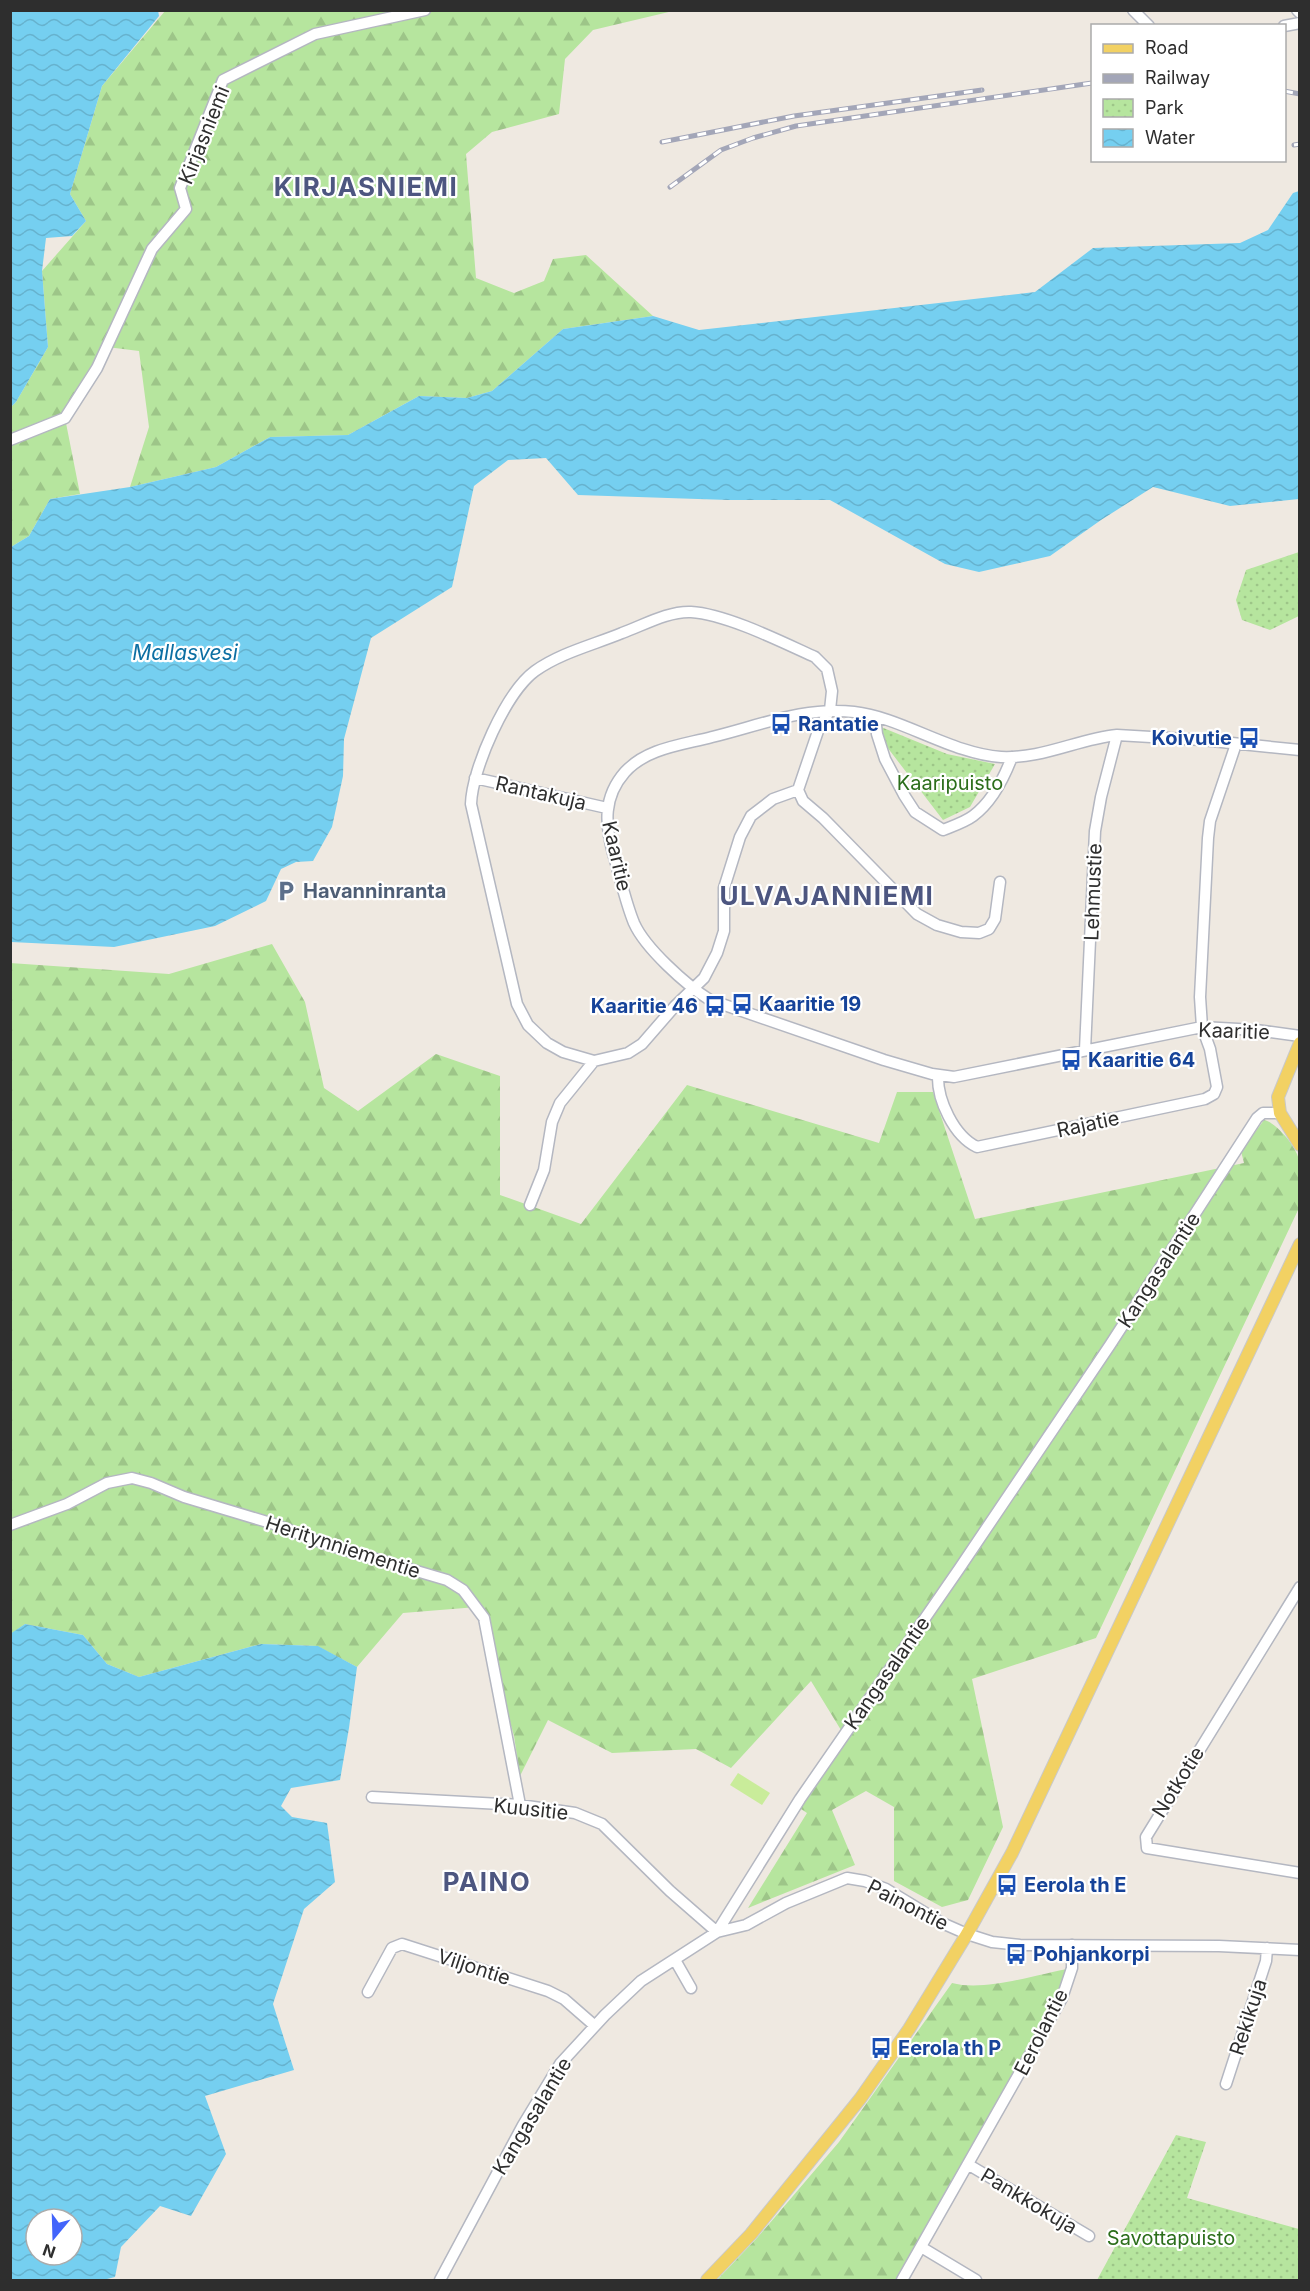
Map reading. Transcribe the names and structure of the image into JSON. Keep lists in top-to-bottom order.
{
  "streets": {
    "street": [
      "Kirjasniemi",
      "Rantakuja",
      "Kaaritie",
      "Lehmustie",
      "Rajatie",
      "Kangasalantie",
      "Heritynniementie",
      "Notkotie",
      "Kuusitie",
      "Painontie",
      "Viljontie",
      "Rekikuja",
      "Eerolantie",
      "Pankkokuja"
    ]
  },
  "crossings": [
    ["Rantakuja", "Kaaritie"],
    ["Kaaritie", "Lehmustie"],
    ["Kaaritie", "Rajatie"],
    ["Kangasalantie", "Kuusitie"],
    ["Kangasalantie", "Painontie"],
    ["Kangasalantie", "Viljontie"],
    ["Heritynniementie", "Kuusitie"],
    ["Kuusitie", "Painontie"],
    ["Painontie", "Eerolantie"],
    ["Eerolantie", "Pankkokuja"]
  ],
  "districts": ["KIRJASNIEMI", "ULVAJANNIEMI", "PAINO"],
  "water": ["Mallasvesi"],
  "parks": ["Kaaripuisto", "Savottapuisto"],
  "places": {
    "bus stop": [
      "Rantatie",
      "Koivutie",
      "Kaaritie 19",
      "Kaaritie 46",
      "Kaaritie 64",
      "Eerola th E",
      "Pohjankorpi",
      "Eerola th P"
    ],
    "parking": ["Havanninranta"]
  },
  "legend": [
    "Road",
    "Railway",
    "Park",
    "Water"
  ],
  "north": "bottom"
}
